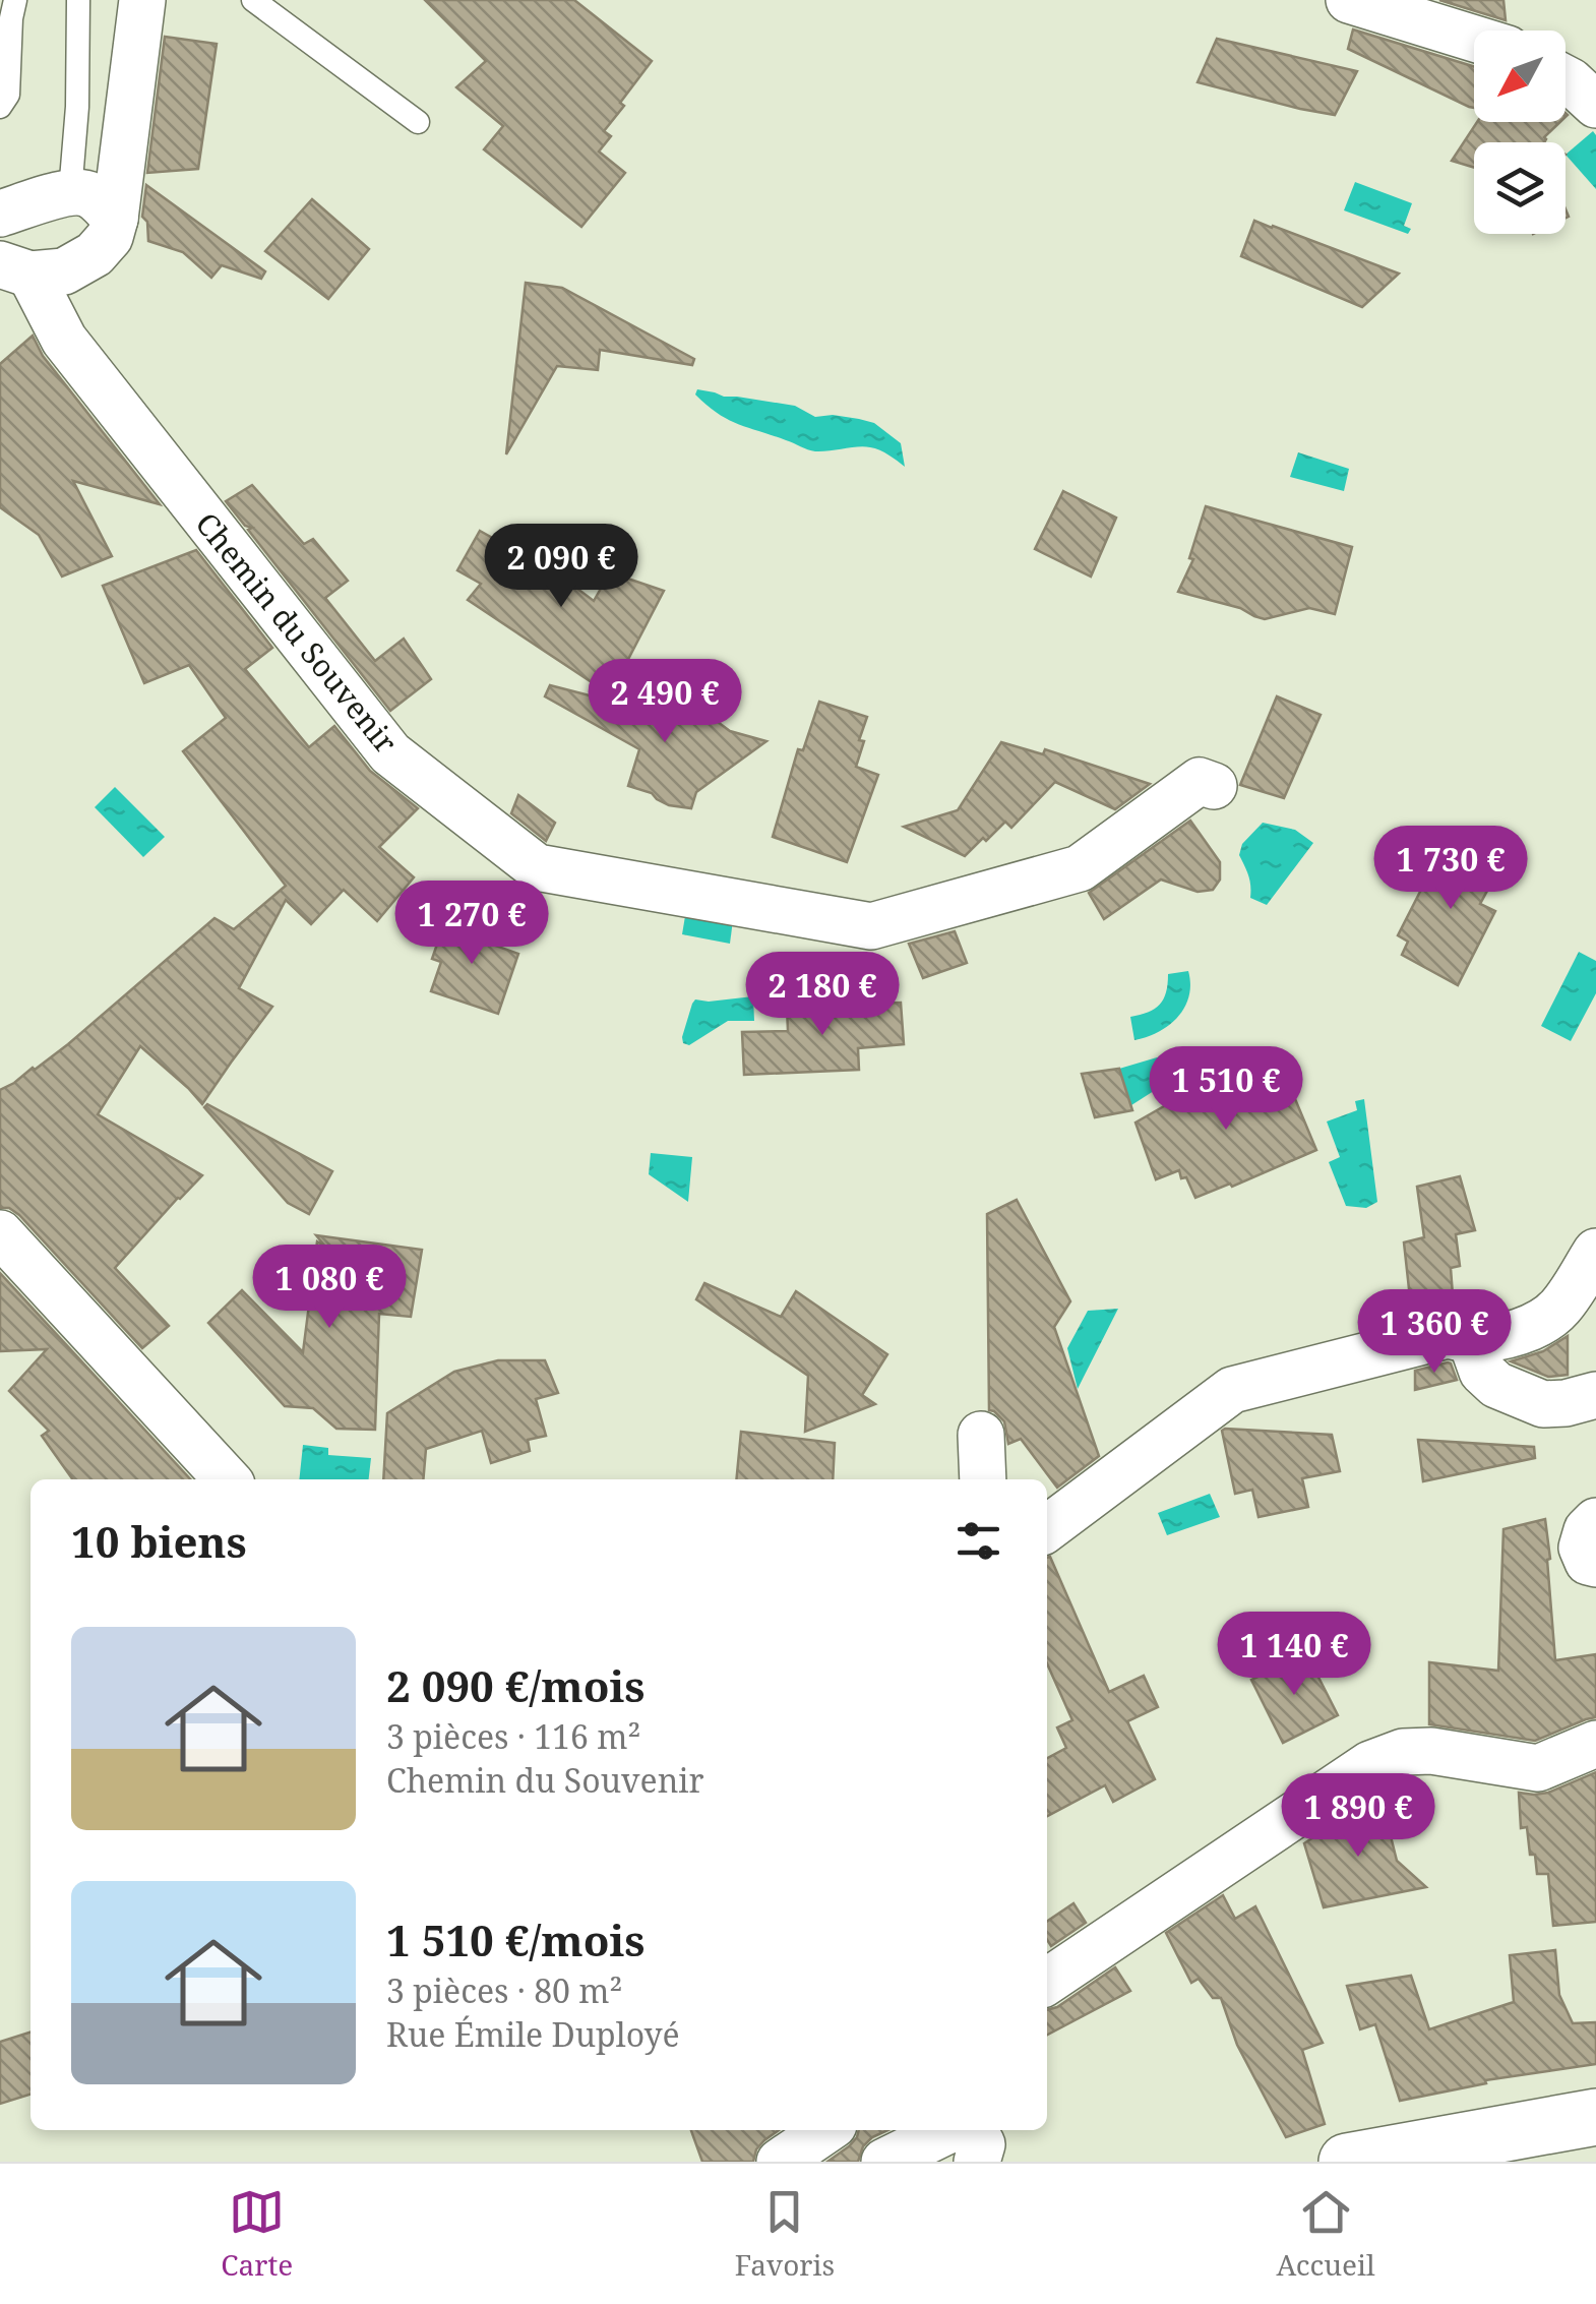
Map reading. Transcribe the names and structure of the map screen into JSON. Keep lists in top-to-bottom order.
{
  "streets": {
    "street": ["Chemin du Souvenir"]
  },
  "north": "bottom left",
  "page": {
    "price": [
      "2 090 €",
      "2 490 €",
      "1 730 €",
      "1 270 €",
      "2 180 €",
      "1 510 €",
      "1 080 €",
      "1 360 €",
      "1 140 €",
      "1 890 €"
    ],
    "heading": "10 biens",
    "list": [
      {
        "name": "2 090 €/mois",
        "note": "3 pièces · 116 m² · Chemin du Souvenir"
      },
      {
        "name": "1 510 €/mois",
        "note": "3 pièces · 80 m² · Rue Émile Duployé"
      }
    ],
    "tabs": ["Carte", "Favoris", "Accueil"]
  }
}
